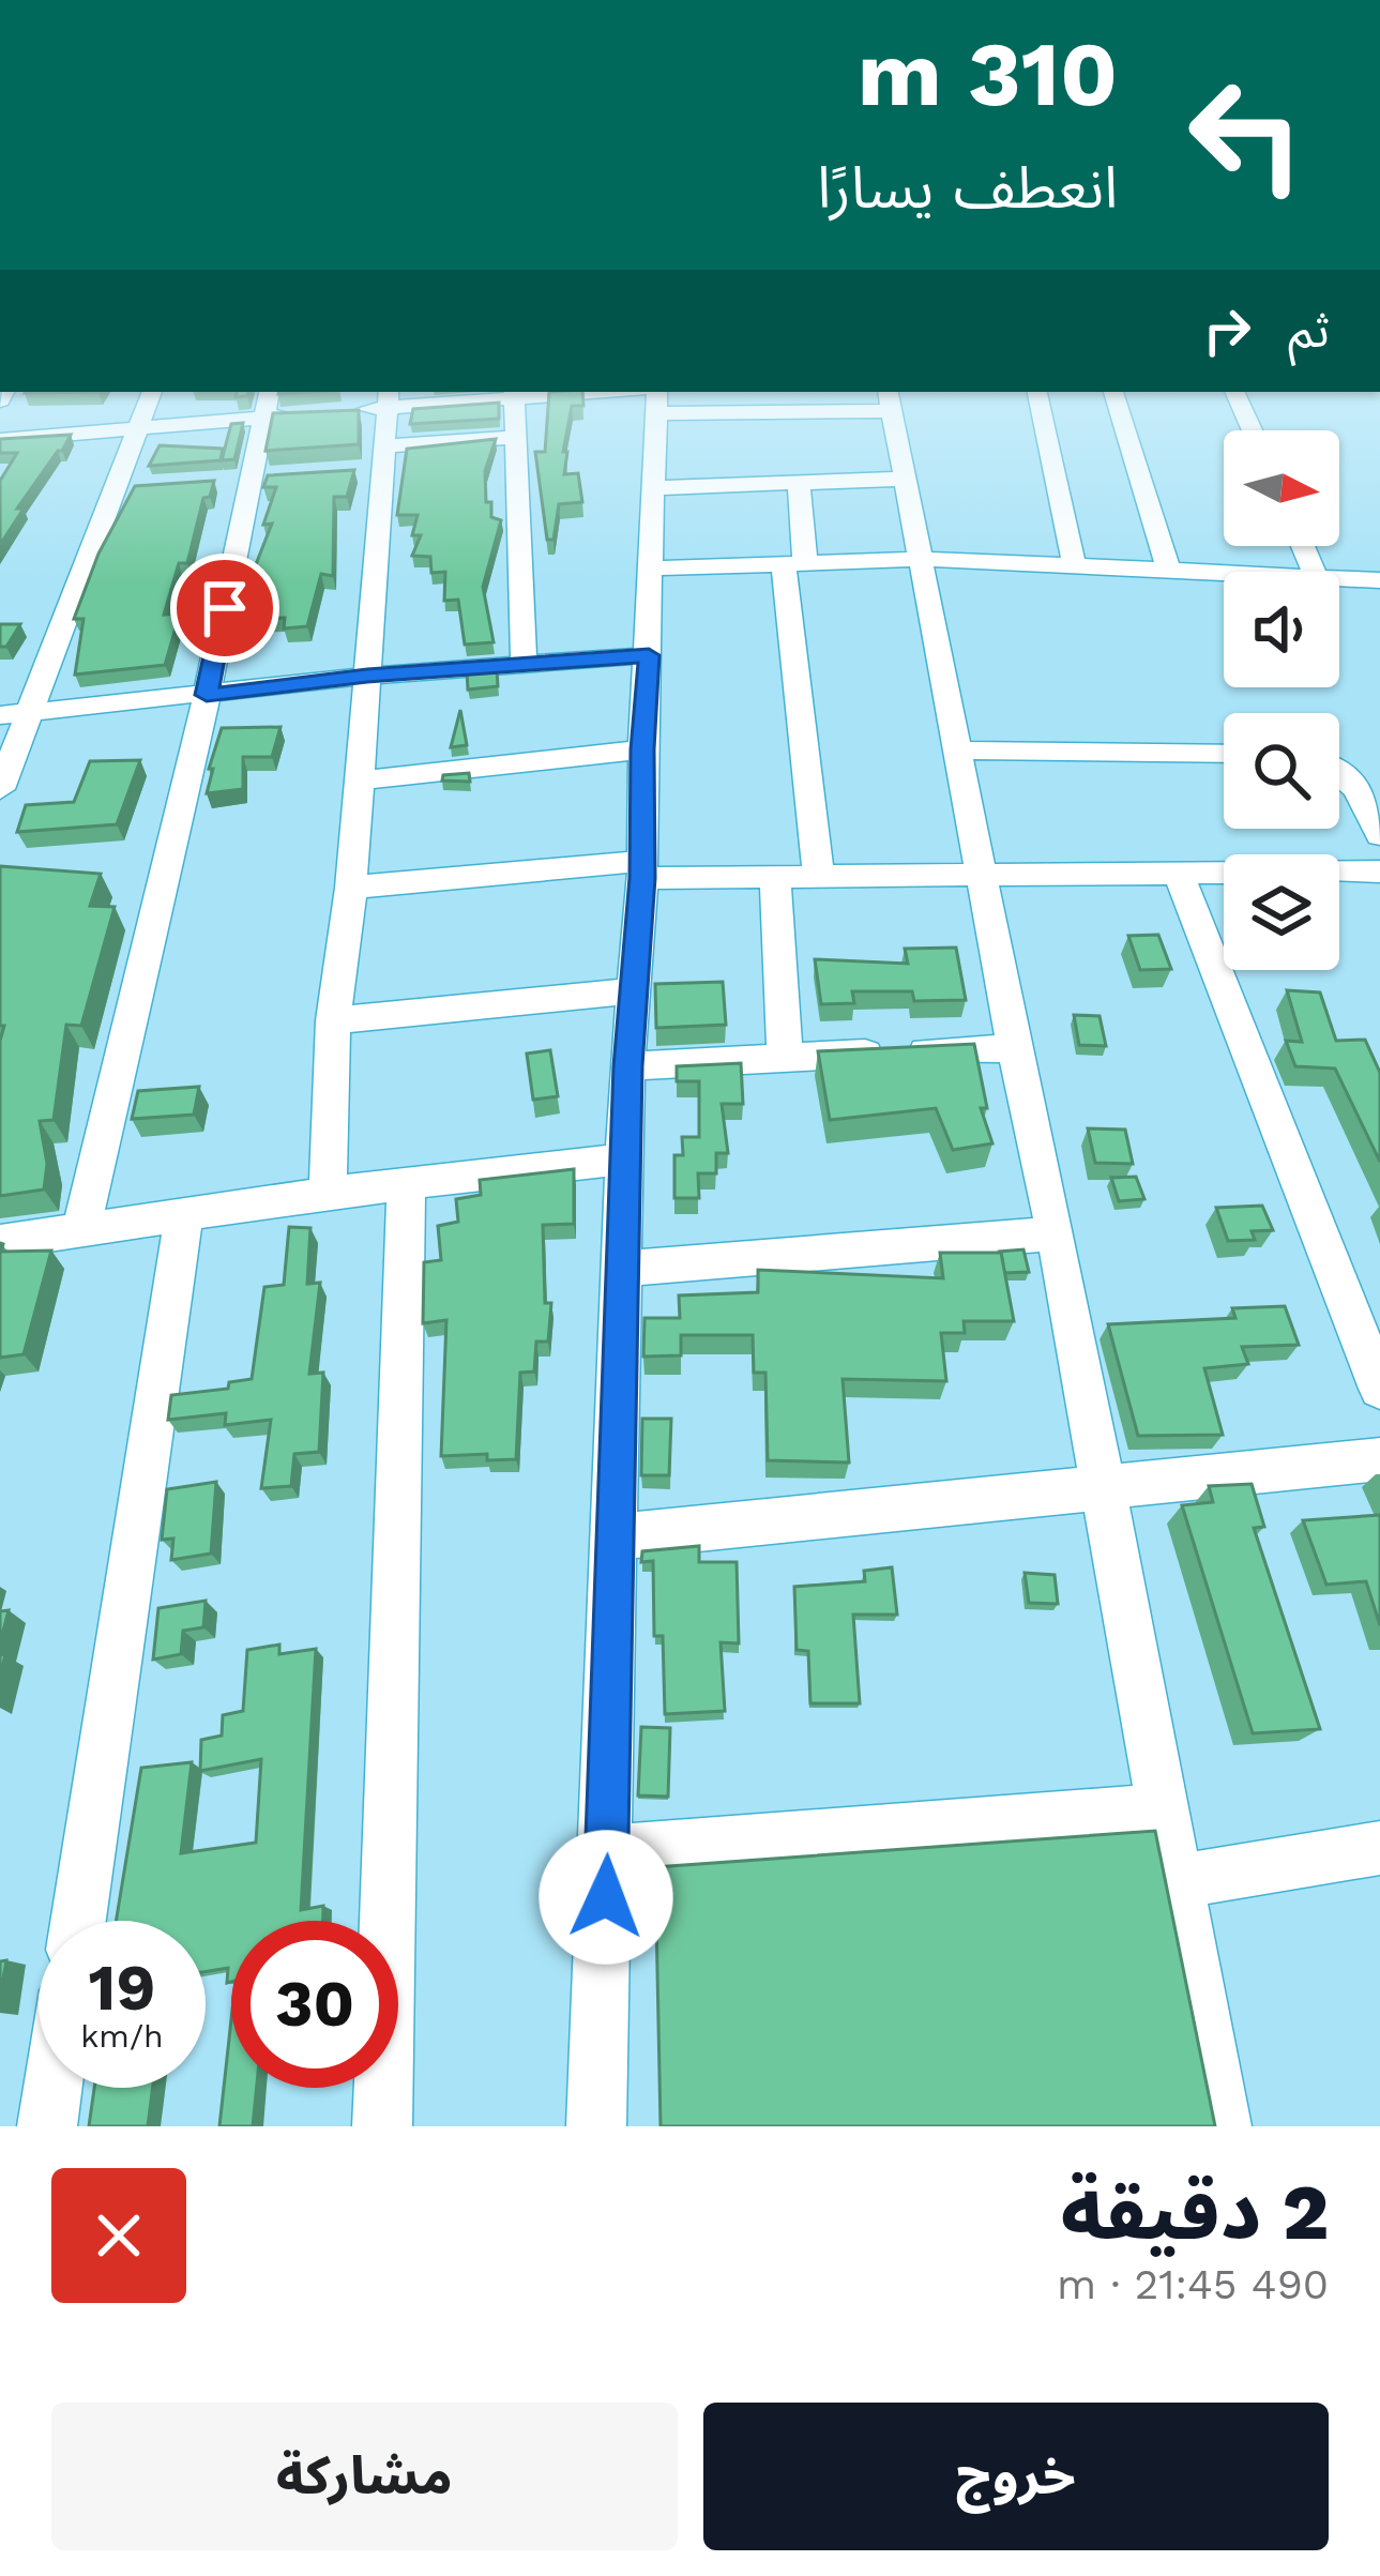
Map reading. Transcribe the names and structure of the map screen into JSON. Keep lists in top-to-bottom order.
{
  "north": "right",
  "page": {
    "turn": ["310 m", "انعطف يسارًا"],
    "then": "ثم",
    "speed": "19 km/h",
    "limit": "30",
    "heading": ["2 دقيقة", "490 m · 21:45"],
    "buttons": ["خروج", "مشاركة"]
  }
}
